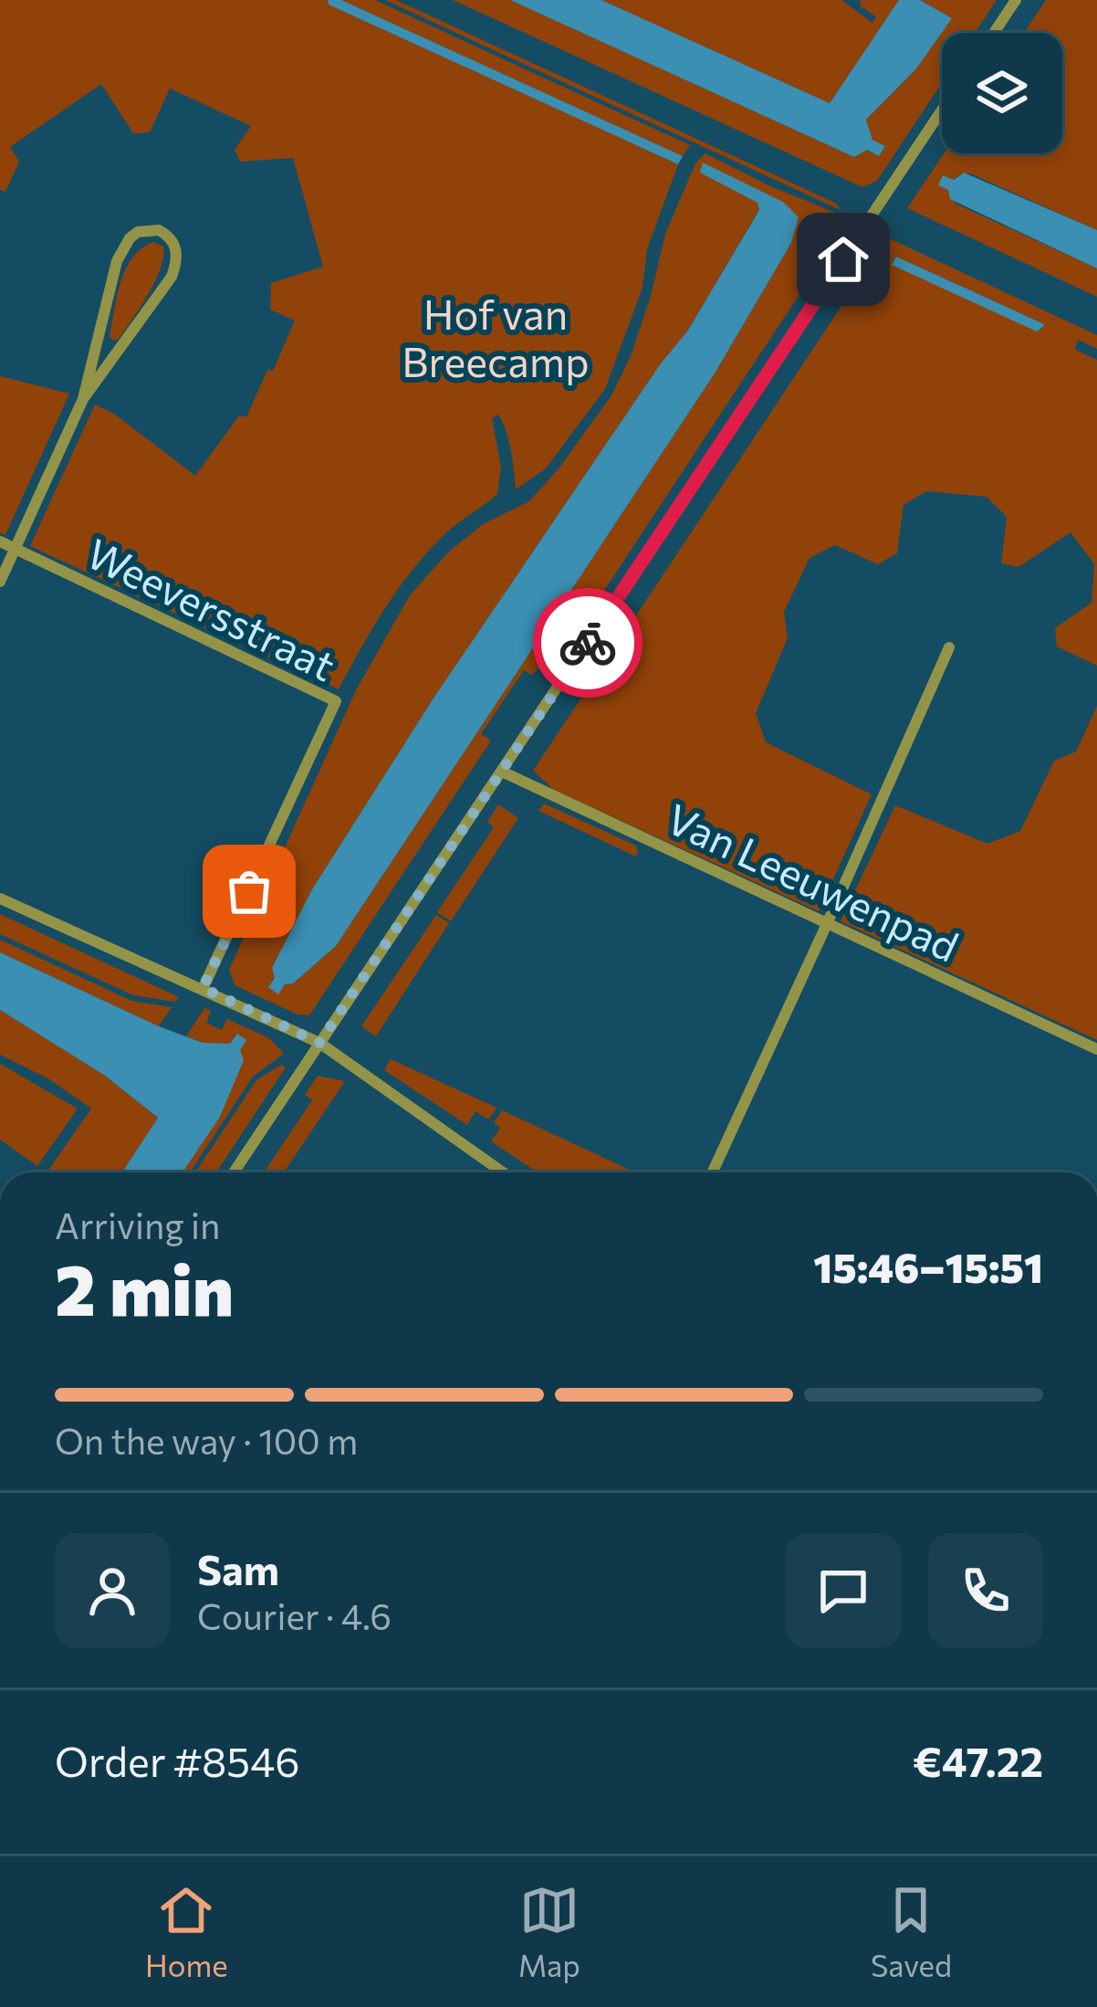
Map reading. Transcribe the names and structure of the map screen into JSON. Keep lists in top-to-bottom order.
{
  "streets": {
    "street": ["Weeversstraat", "Van Leeuwenpad"]
  },
  "parks": ["Hof van Breecamp"],
  "page": {
    "heading": ["2 min", "Arriving in", "15:46–15:51"],
    "panel": [
      "Sam",
      "Courier · 4.6",
      "Order #8546",
      "€47.22"
    ],
    "bar": "On the way · 100 m",
    "tabs": ["Home", "Map", "Saved"]
  }
}
